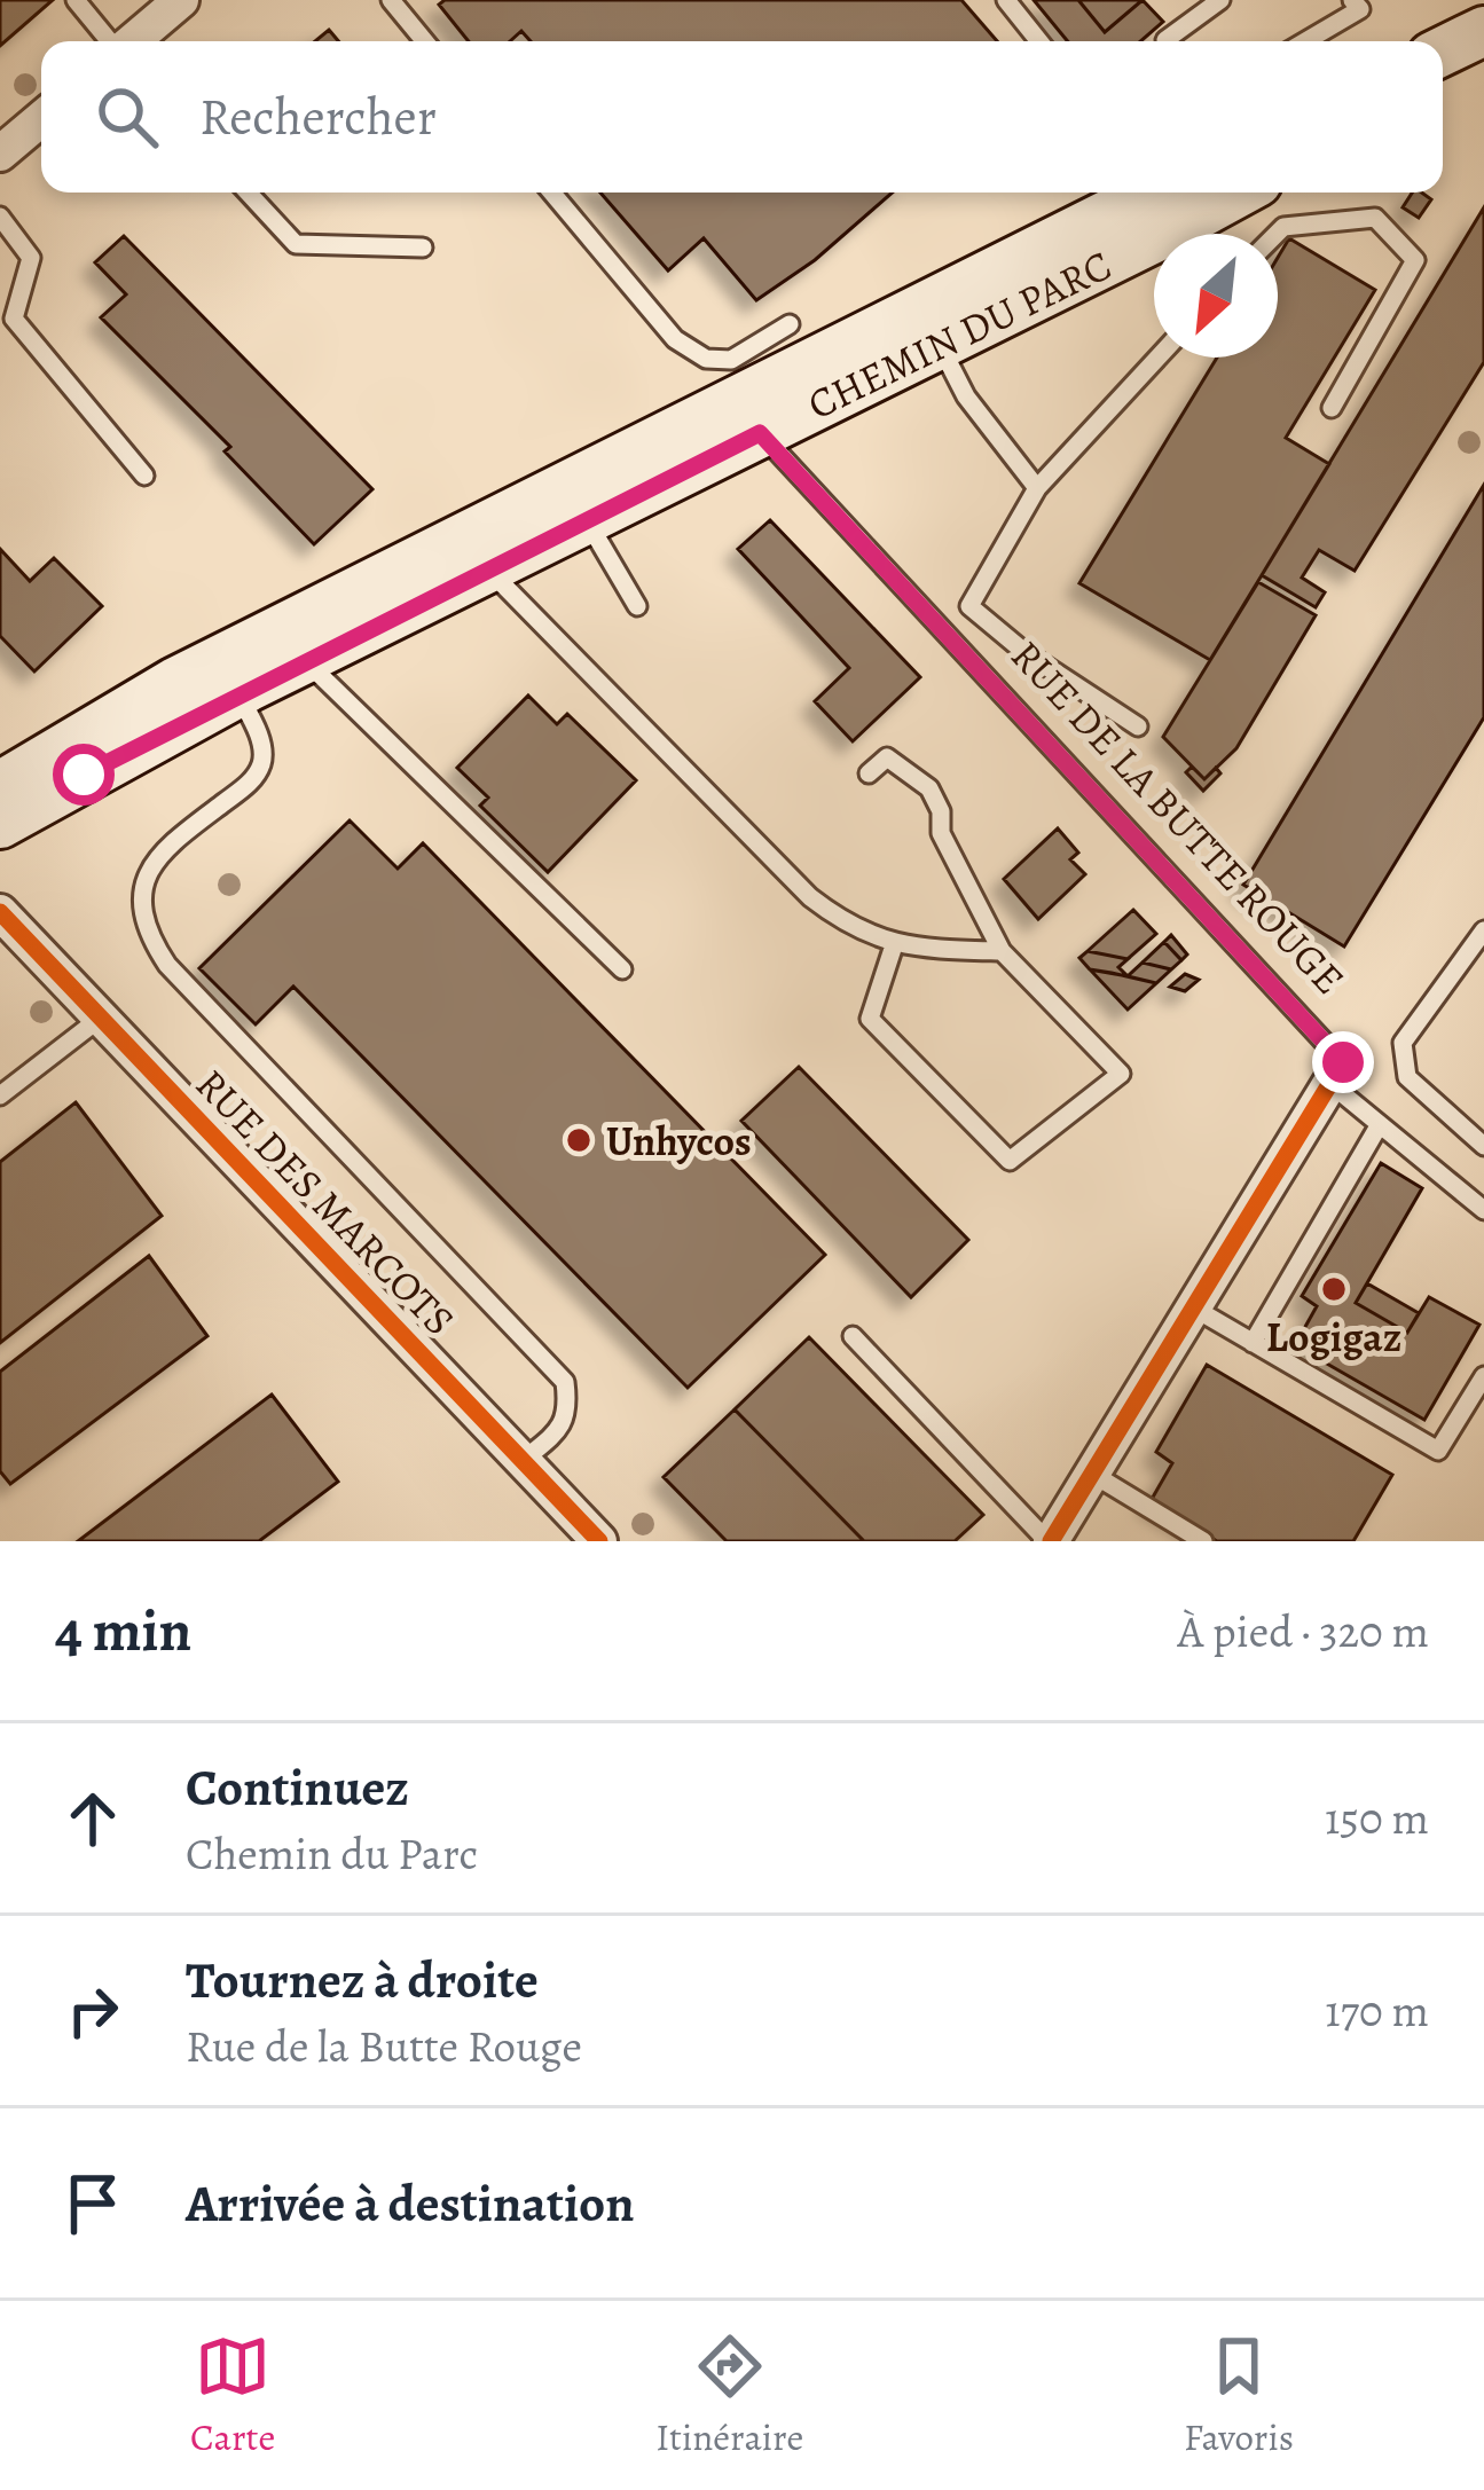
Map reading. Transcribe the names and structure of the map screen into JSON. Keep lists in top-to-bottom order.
{
  "streets": {
    "main road": ["CHEMIN DU PARC"],
    "street": ["RUE DES MARCOTS"],
    "lane": ["RUE DE LA BUTTE ROUGE"]
  },
  "crossings": [
    ["CHEMIN DU PARC", "RUE DE LA BUTTE ROUGE"]
  ],
  "places": ["Unhycos", "Logigaz"],
  "north": "bottom left",
  "page": {
    "search": "Rechercher",
    "heading": ["4 min", "À pied · 320 m"],
    "list": [
      ["Continuez", "Chemin du Parc", "150 m"],
      ["Tournez à droite", "Rue de la Butte Rouge", "170 m"],
      "Arrivée à destination"
    ],
    "nav": ["Carte", "Itinéraire", "Favoris"]
  }
}
